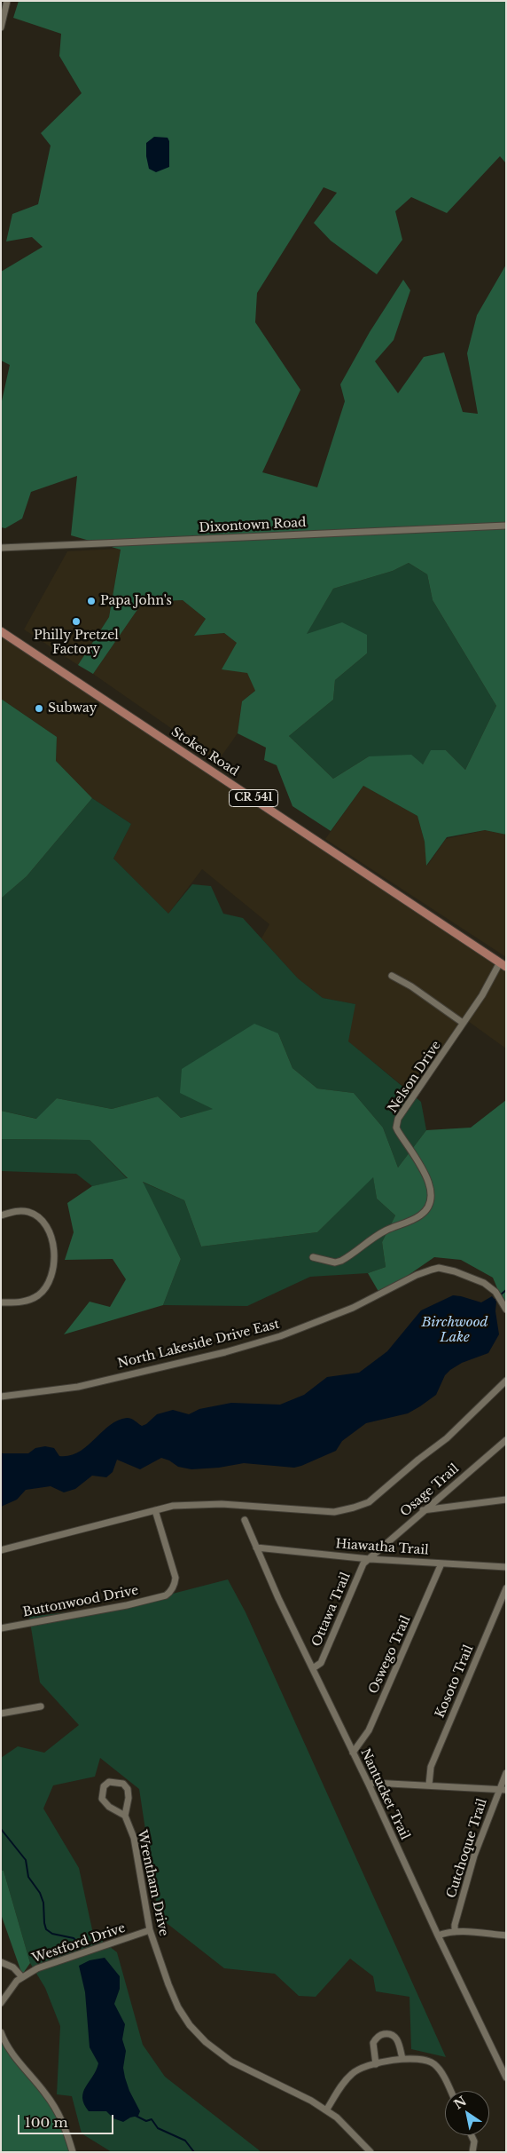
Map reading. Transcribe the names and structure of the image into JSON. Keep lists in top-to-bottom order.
{
  "streets": {
    "main road": ["Stokes Road", "CR 541"],
    "street": [
      "Dixontown Road",
      "Nelson Drive",
      "North Lakeside Drive East",
      "Osage Trail",
      "Hiawatha Trail",
      "Buttonwood Drive",
      "Ottawa Trail",
      "Oswego Trail",
      "Kosoto Trail",
      "Nantucket Trail",
      "Cutchoque Trail",
      "Wrentham Drive",
      "Westford Drive"
    ]
  },
  "crossings": [
    ["Stokes Road", "Nelson Drive"],
    ["Osage Trail", "Hiawatha Trail"],
    ["Osage Trail", "Ottawa Trail"],
    ["Hiawatha Trail", "Ottawa Trail"],
    ["Hiawatha Trail", "Oswego Trail"],
    ["Hiawatha Trail", "Nantucket Trail"],
    ["Ottawa Trail", "Nantucket Trail"],
    ["Oswego Trail", "Nantucket Trail"],
    ["Wrentham Drive", "Westford Drive"]
  ],
  "water": ["Birchwood Lake"],
  "places": ["Papa John's", "Philly Pretzel Factory", "Subway"],
  "scale_bar": "100 m",
  "north": "top left"
}
